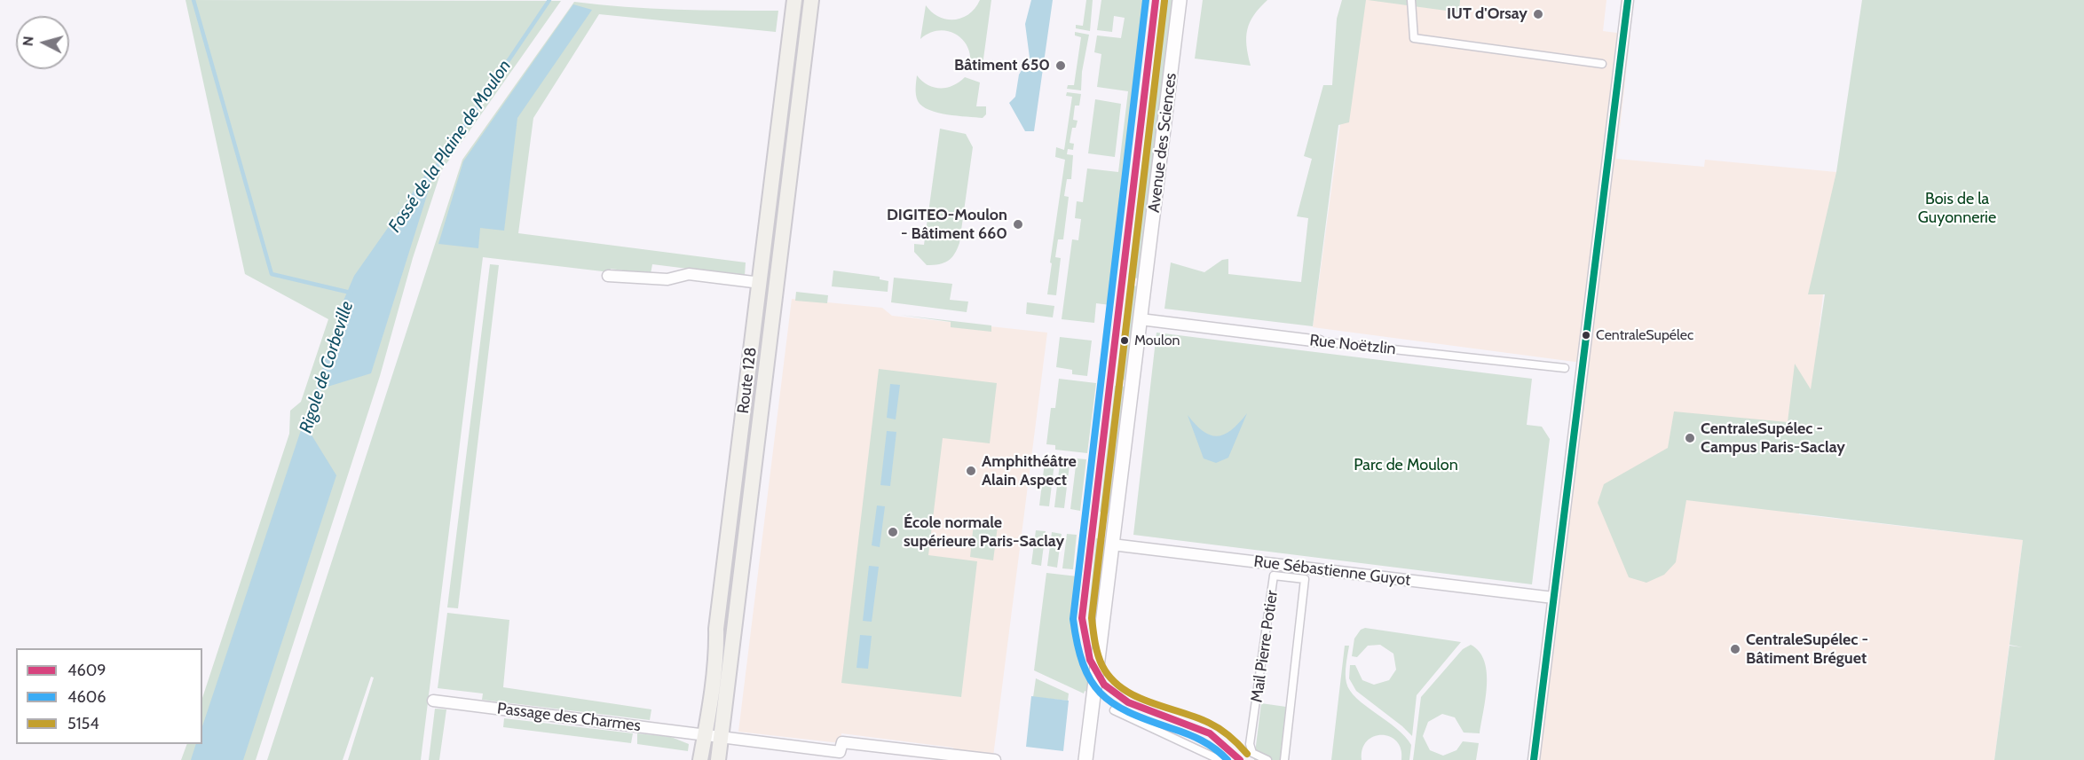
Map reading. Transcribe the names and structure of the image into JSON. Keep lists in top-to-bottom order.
{
  "streets": {
    "main road": ["Route 128"],
    "street": [
      "Avenue des Sciences",
      "Rue Noëtzlin",
      "Rue Sébastienne Guyot",
      "Mail Pierre Potier",
      "Passage des Charmes"
    ]
  },
  "crossings": [
    ["Avenue des Sciences", "Rue Noëtzlin"],
    ["Avenue des Sciences", "Rue Sébastienne Guyot"],
    ["Route 128", "Passage des Charmes"]
  ],
  "water": ["Fossé de la Plaine de Moulon", "Rigole de Corbeville"],
  "parks": ["Bois de la Guyonnerie", "Parc de Moulon"],
  "places": [
    "IUT d'Orsay",
    "Bâtiment 650",
    "DIGITEO-Moulon - Bâtiment 660",
    "CentraleSupélec",
    "Moulon",
    "CentraleSupélec - Campus Paris-Saclay",
    "Amphithéâtre Alain Aspect",
    "École normale supérieure Paris-Saclay",
    "CentraleSupélec - Bâtiment Bréguet"
  ],
  "lines": ["transit line 4609", "transit line 4606", "transit line 5154"],
  "legend": ["4609", "4606", "5154"],
  "north": "left"
}
